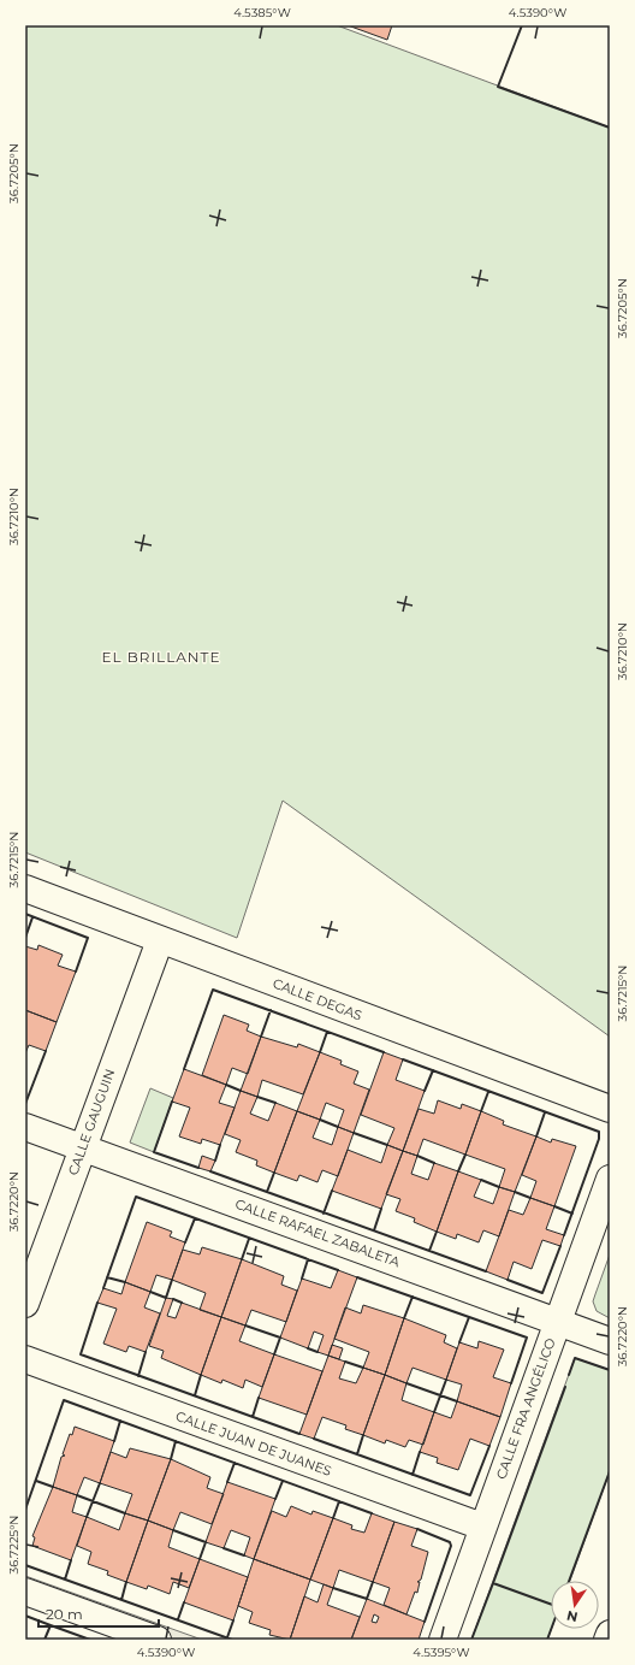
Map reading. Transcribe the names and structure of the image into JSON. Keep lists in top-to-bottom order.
{
  "streets": {
    "street": [
      "CALLE DEGAS",
      "CALLE GAUGUIN",
      "CALLE RAFAEL ZABALETA",
      "CALLE FRA ANGÉLICO",
      "CALLE JUAN DE JUANES"
    ]
  },
  "crossings": [
    ["CALLE DEGAS", "CALLE GAUGUIN"],
    ["CALLE GAUGUIN", "CALLE RAFAEL ZABALETA"],
    ["CALLE RAFAEL ZABALETA", "CALLE FRA ANGÉLICO"],
    ["CALLE FRA ANGÉLICO", "CALLE JUAN DE JUANES"]
  ],
  "districts": ["EL BRILLANTE"],
  "scale_bar": "20 m",
  "north": "bottom",
  "coordinates": [
    "4.5385°W",
    "4.5390°W",
    "36.7205°N",
    "36.7210°N",
    "36.7215°N",
    "36.7220°N",
    "36.7225°N",
    "4.5395°W"
  ]
}
